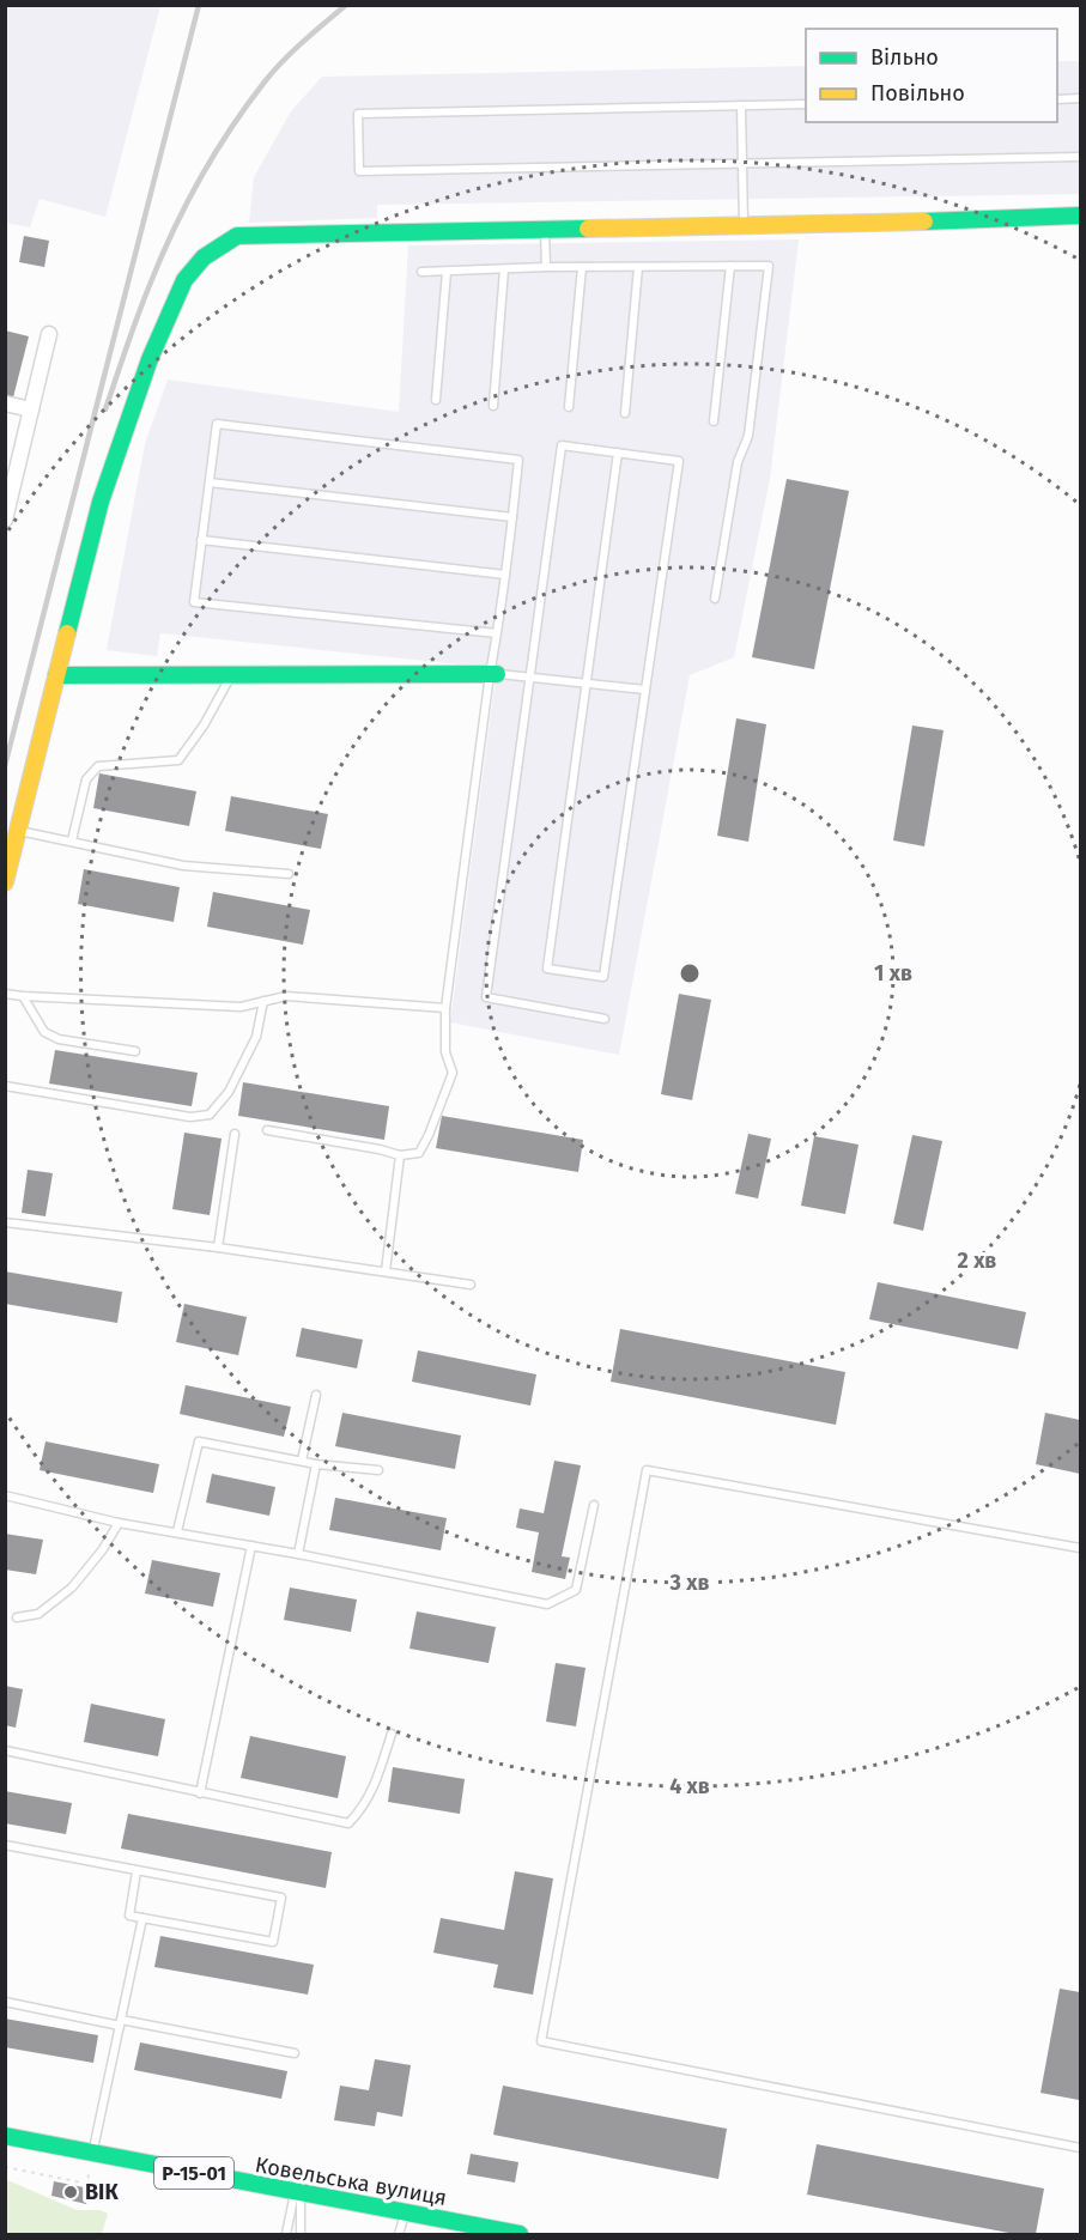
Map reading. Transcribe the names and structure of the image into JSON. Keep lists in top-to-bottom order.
{
  "streets": {
    "street": ["Р-15-01", "Ковельська вулиця"]
  },
  "places": ["ВІК"],
  "legend": ["Вільно", "Повільно"],
  "rings": [
    "1 хв",
    "2 хв",
    "3 хв",
    "4 хв"
  ]
}
